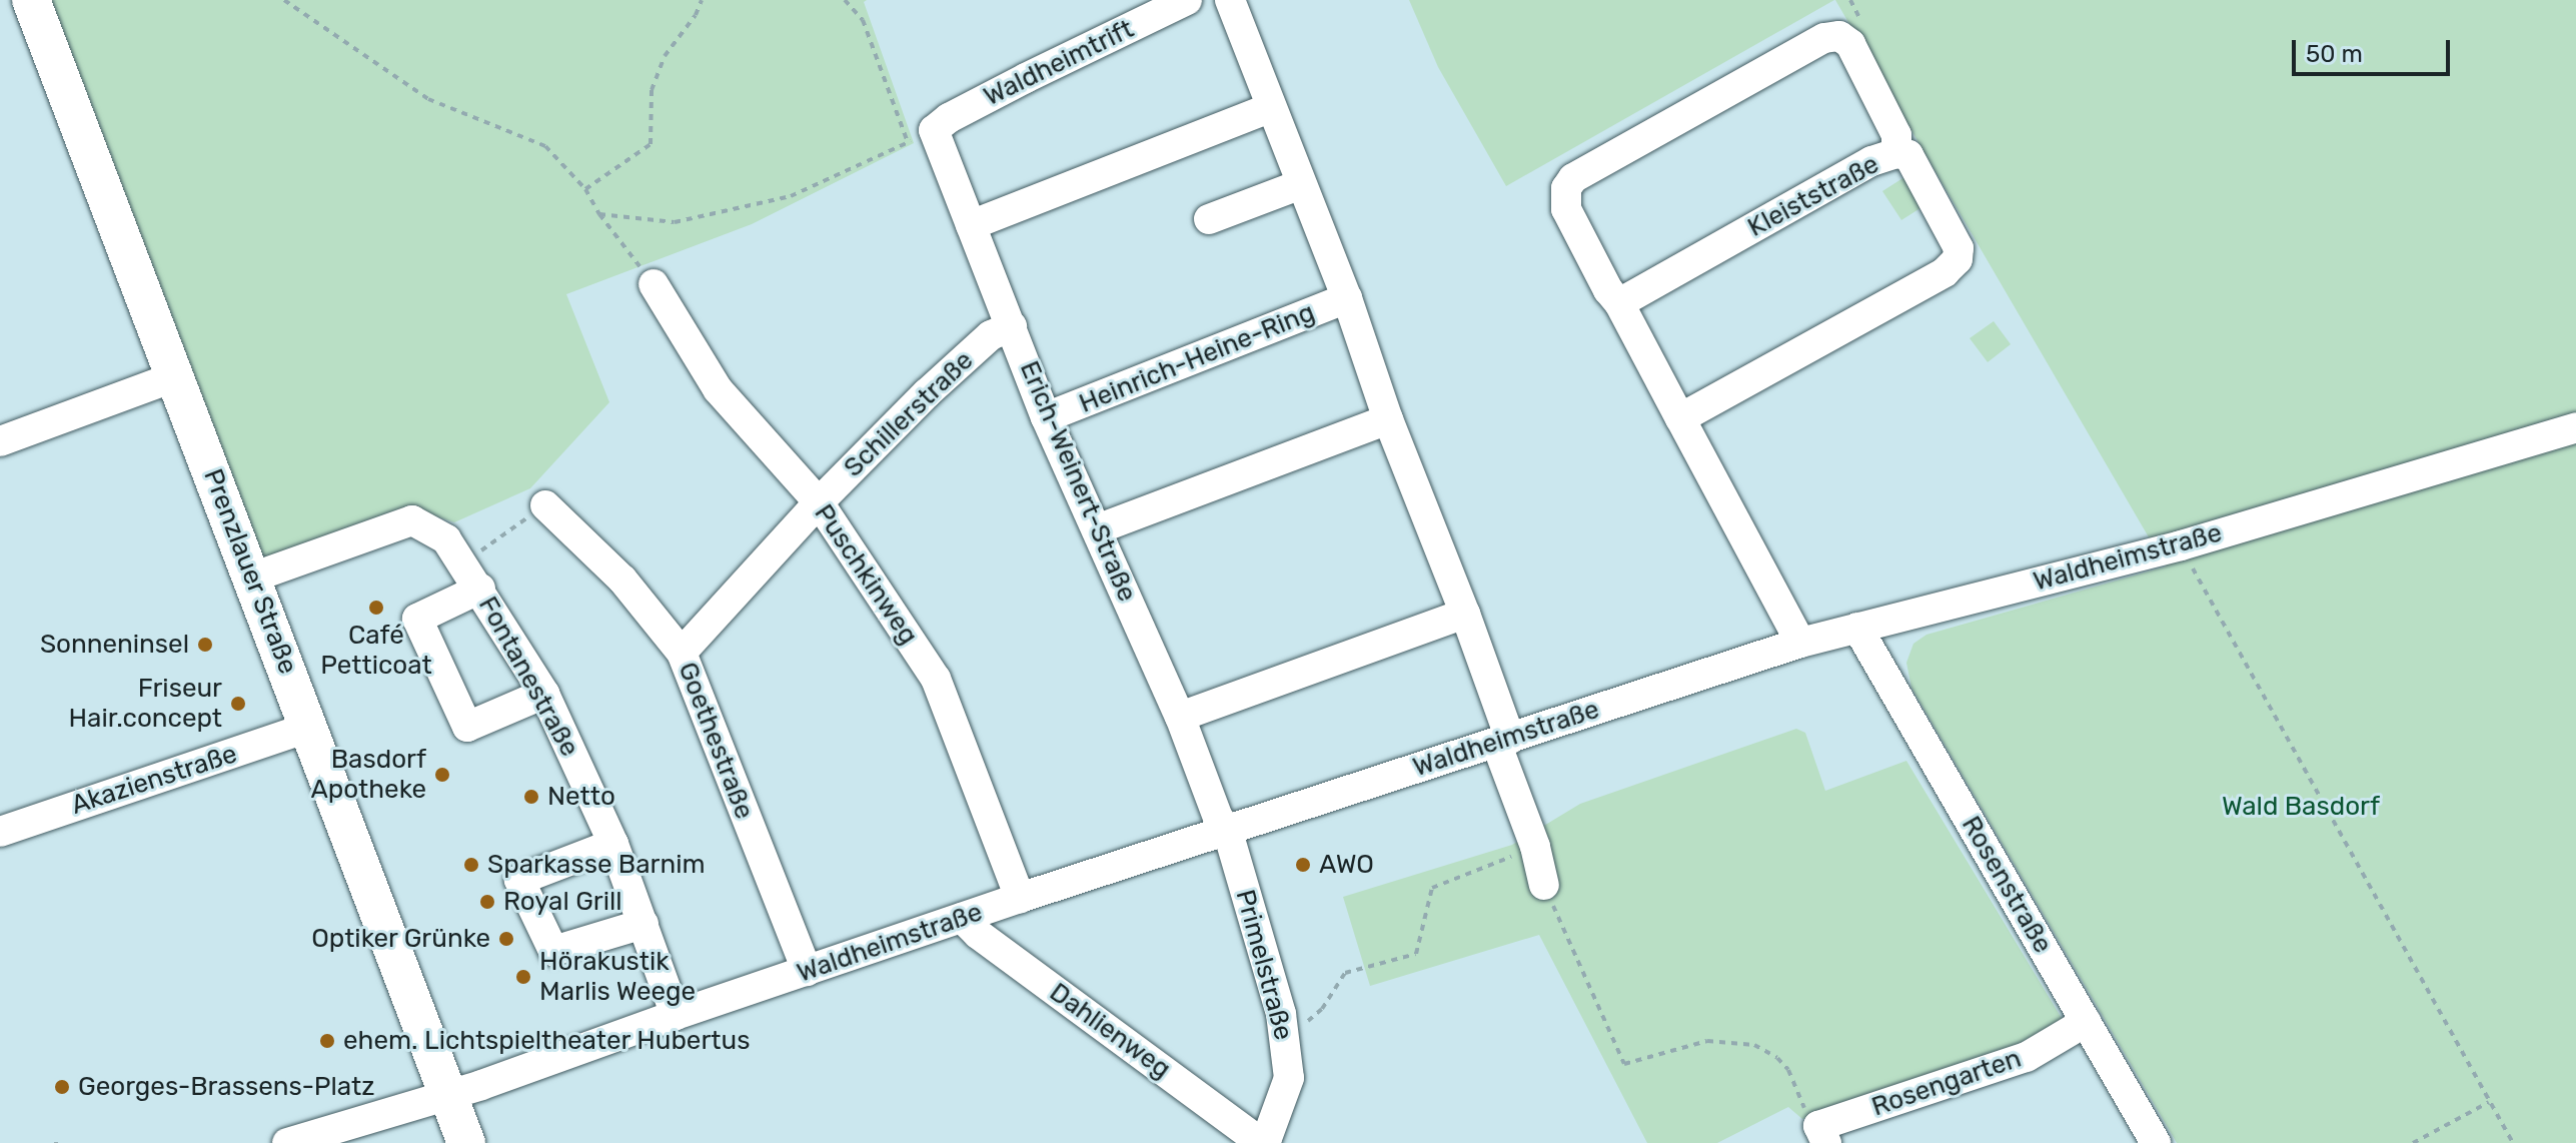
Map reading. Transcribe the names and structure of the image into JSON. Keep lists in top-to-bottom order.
{
  "streets": {
    "main road": ["Prenzlauer Straße"],
    "street": [
      "Waldheimtrift",
      "Kleiststraße",
      "Heinrich-Heine-Ring",
      "Schillerstraße",
      "Erich-Weinert-Straße",
      "Waldheimstraße",
      "Puschkinweg",
      "Fontanestraße",
      "Goethestraße",
      "Akazienstraße",
      "Rosenstraße",
      "Primelstraße",
      "Dahlienweg",
      "Rosengarten"
    ]
  },
  "crossings": [
    ["Waldheimtrift", "Erich-Weinert-Straße"],
    ["Heinrich-Heine-Ring", "Erich-Weinert-Straße"],
    ["Heinrich-Heine-Ring", "Waldheimstraße"],
    ["Schillerstraße", "Erich-Weinert-Straße"],
    ["Schillerstraße", "Puschkinweg"],
    ["Schillerstraße", "Goethestraße"],
    ["Erich-Weinert-Straße", "Waldheimstraße"],
    ["Erich-Weinert-Straße", "Primelstraße"],
    ["Waldheimstraße", "Prenzlauer Straße"],
    ["Waldheimstraße", "Puschkinweg"],
    ["Waldheimstraße", "Fontanestraße"],
    ["Waldheimstraße", "Goethestraße"],
    ["Waldheimstraße", "Rosenstraße"],
    ["Waldheimstraße", "Primelstraße"],
    ["Waldheimstraße", "Dahlienweg"],
    ["Prenzlauer Straße", "Fontanestraße"],
    ["Prenzlauer Straße", "Akazienstraße"],
    ["Rosenstraße", "Rosengarten"],
    ["Primelstraße", "Dahlienweg"]
  ],
  "parks": ["Wald Basdorf"],
  "places": [
    "Café Petticoat",
    "Sonneninsel",
    "Friseur Hair.concept",
    "Basdorf Apotheke",
    "Netto",
    "Sparkasse Barnim",
    "AWO",
    "Royal Grill",
    "Optiker Grünke",
    "Hörakustik Marlis Weege",
    "ehem. Lichtspieltheater Hubertus",
    "Georges-Brassens-Platz"
  ],
  "scale_bar": "50 m"
}
